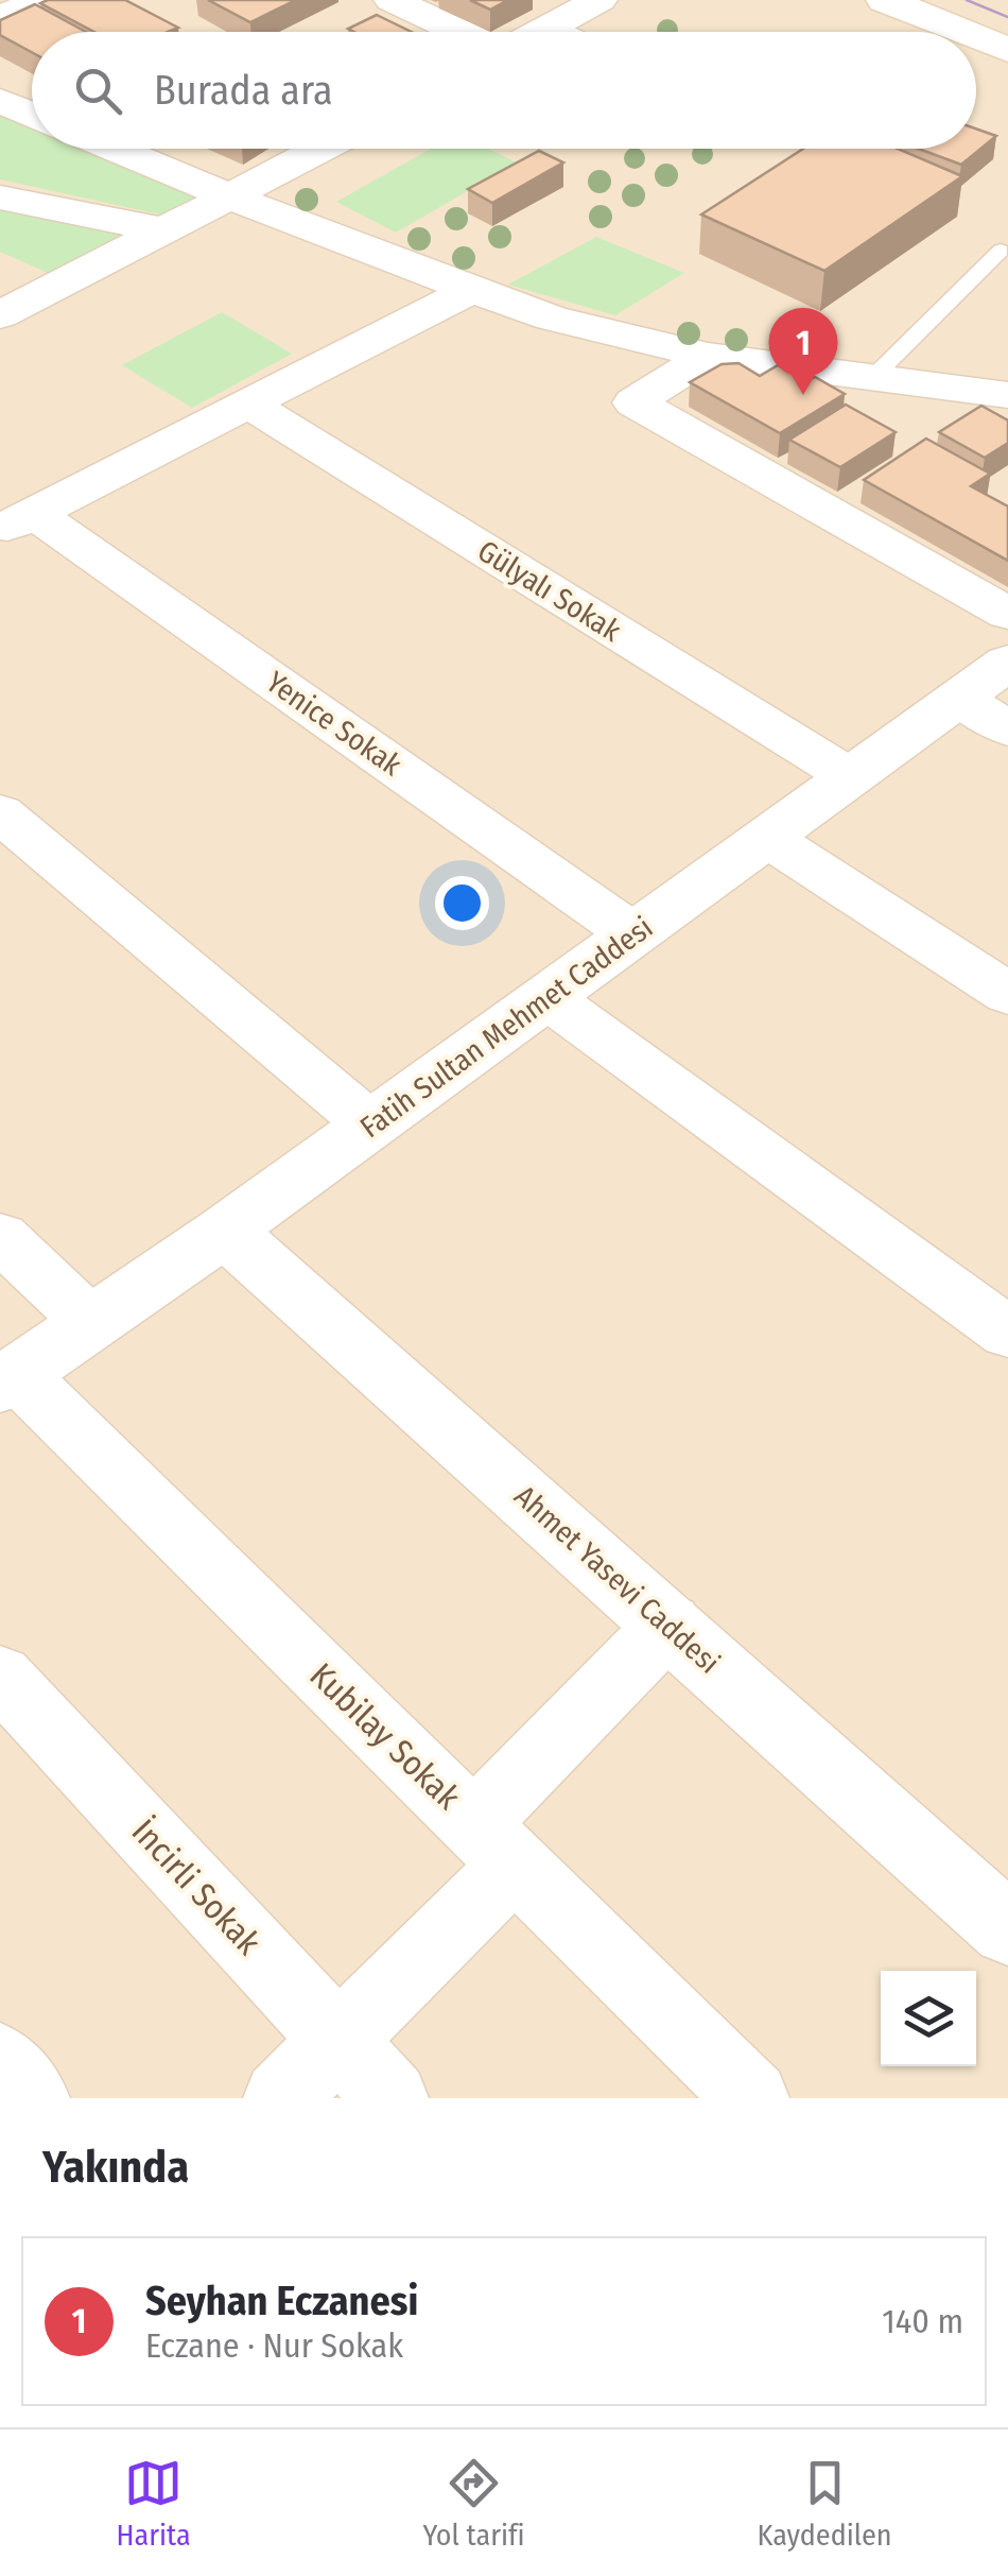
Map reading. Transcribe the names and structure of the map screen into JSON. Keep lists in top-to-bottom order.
{
  "streets": {
    "street": [
      "Gülyalı Sokak",
      "Yenice Sokak",
      "Fatih Sultan Mehmet Caddesi",
      "Ahmet Yasevi Caddesi",
      "Kubilay Sokak",
      "İncirli Sokak"
    ]
  },
  "crossings": [
    ["Gülyalı Sokak", "Fatih Sultan Mehmet Caddesi"],
    ["Yenice Sokak", "Fatih Sultan Mehmet Caddesi"],
    ["Fatih Sultan Mehmet Caddesi", "Ahmet Yasevi Caddesi"],
    ["Fatih Sultan Mehmet Caddesi", "Kubilay Sokak"]
  ],
  "page": {
    "search": "Burada ara",
    "pins": "1",
    "heading": "Yakında",
    "list": [
      {
        "mark": "1",
        "name": "Seyhan Eczanesi",
        "note": "Eczane · Nur Sokak",
        "value": "140 m"
      }
    ],
    "nav": ["Harita", "Yol tarifi", "Kaydedilen"]
  }
}
